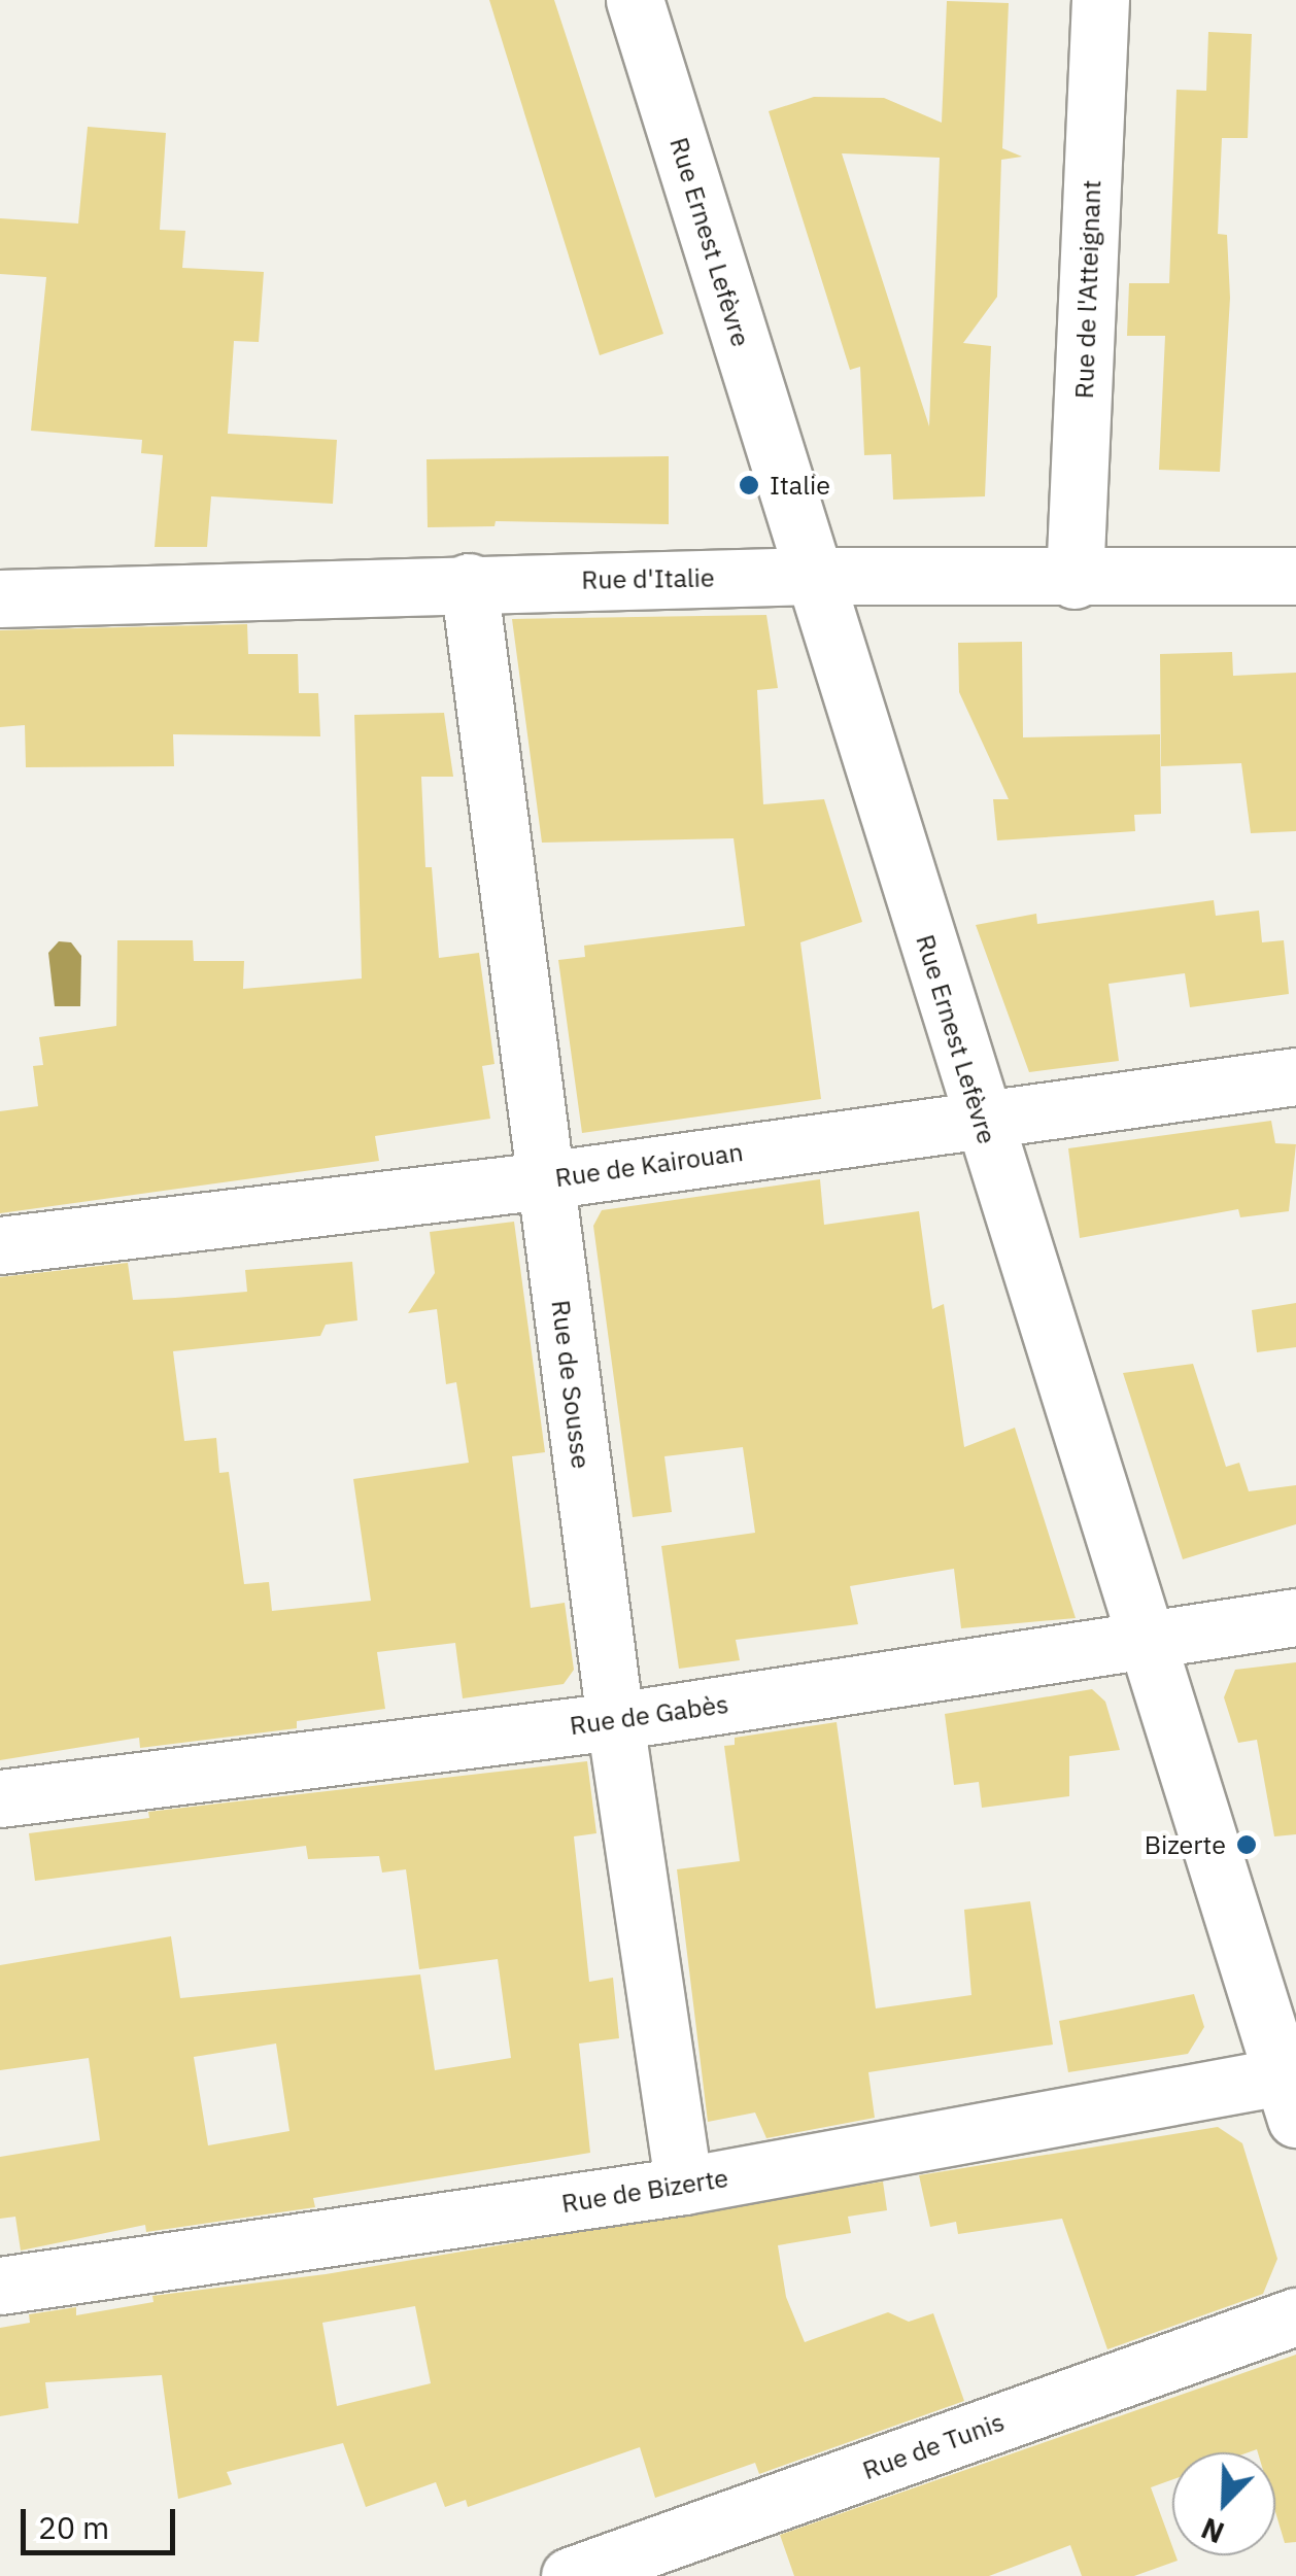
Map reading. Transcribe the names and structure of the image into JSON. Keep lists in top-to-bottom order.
{
  "streets": {
    "street": [
      "Rue Ernest Lefèvre",
      "Rue de l'Atteignant",
      "Rue d'Italie",
      "Rue de Kairouan",
      "Rue de Sousse",
      "Rue de Gabès",
      "Rue de Bizerte",
      "Rue de Tunis"
    ]
  },
  "crossings": [
    ["Rue Ernest Lefèvre", "Rue d'Italie"],
    ["Rue Ernest Lefèvre", "Rue de Kairouan"],
    ["Rue Ernest Lefèvre", "Rue de Gabès"],
    ["Rue Ernest Lefèvre", "Rue de Bizerte"],
    ["Rue de l'Atteignant", "Rue d'Italie"],
    ["Rue d'Italie", "Rue de Sousse"],
    ["Rue de Kairouan", "Rue de Sousse"],
    ["Rue de Sousse", "Rue de Gabès"],
    ["Rue de Sousse", "Rue de Bizerte"]
  ],
  "places": ["Italie", "Bizerte"],
  "scale_bar": "20 m",
  "north": "bottom left"
}
